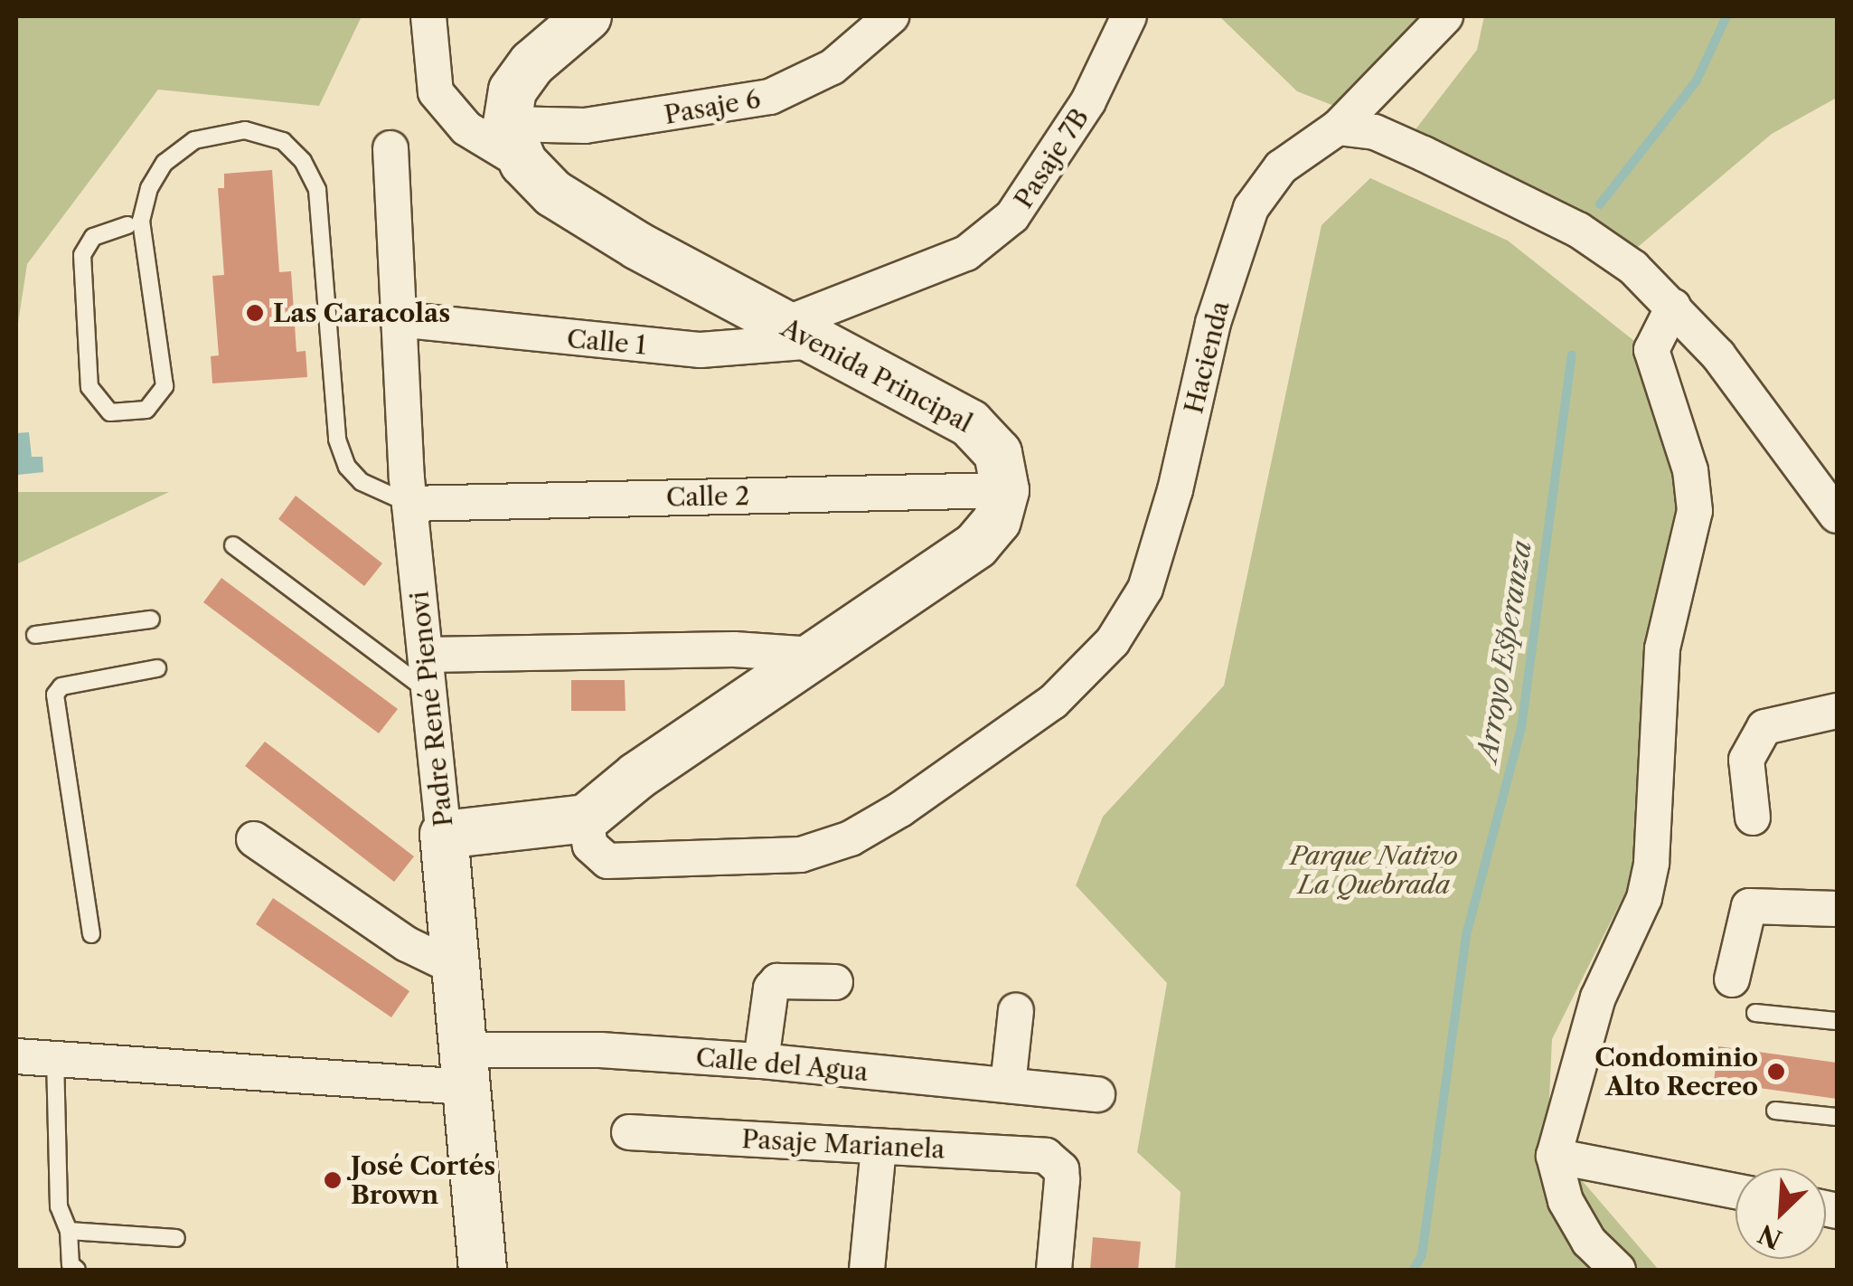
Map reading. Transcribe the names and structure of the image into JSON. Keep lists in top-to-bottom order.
{
  "streets": {
    "street": [
      "Pasaje 6",
      "Pasaje 7B",
      "Calle 1",
      "Hacienda",
      "Avenida Principal",
      "Calle 2",
      "Padre René Pienovi",
      "Calle del Agua",
      "Pasaje Marianela"
    ]
  },
  "crossings": [
    ["Pasaje 6", "Avenida Principal"],
    ["Pasaje 7B", "Calle 1"],
    ["Pasaje 7B", "Avenida Principal"],
    ["Calle 1", "Avenida Principal"],
    ["Calle 1", "Padre René Pienovi"],
    ["Avenida Principal", "Calle 2"],
    ["Calle 2", "Padre René Pienovi"],
    ["Padre René Pienovi", "Calle del Agua"]
  ],
  "water": ["Arroyo Esperanza"],
  "parks": ["Parque Nativo La Quebrada"],
  "places": ["Las Caracolas", "Condominio Alto Recreo", "José Cortés Brown"],
  "north": "bottom left"
}
